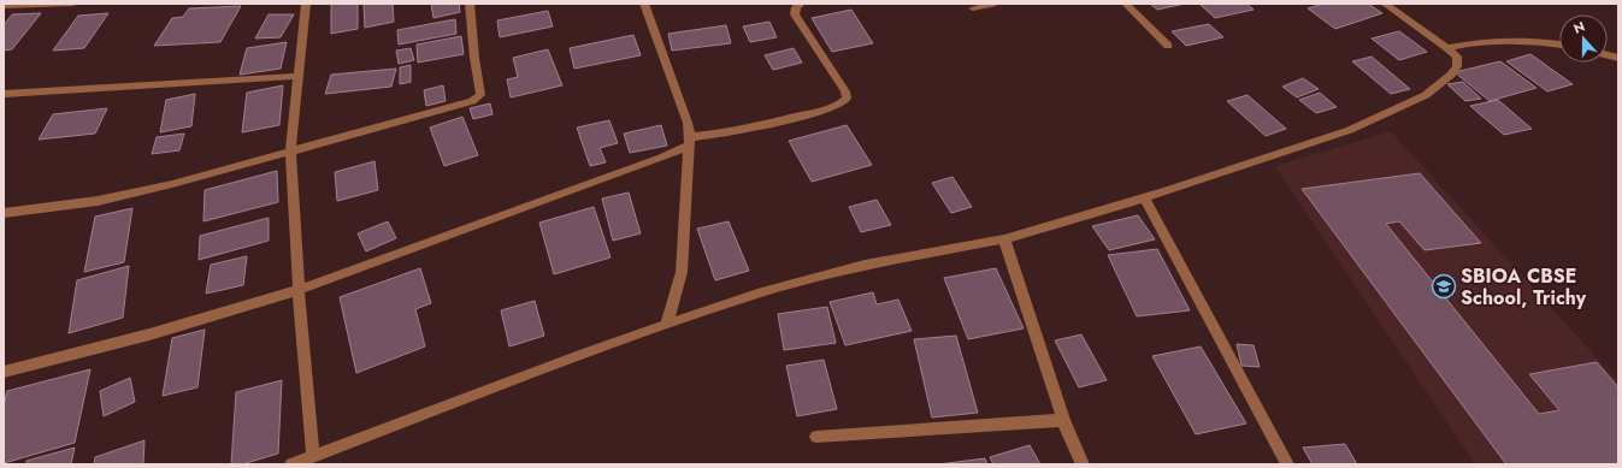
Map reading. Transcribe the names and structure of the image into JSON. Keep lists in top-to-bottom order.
{
  "places": {
    "school or university": ["SBIOA CBSE School, Trichy"]
  },
  "north": "top"
}
